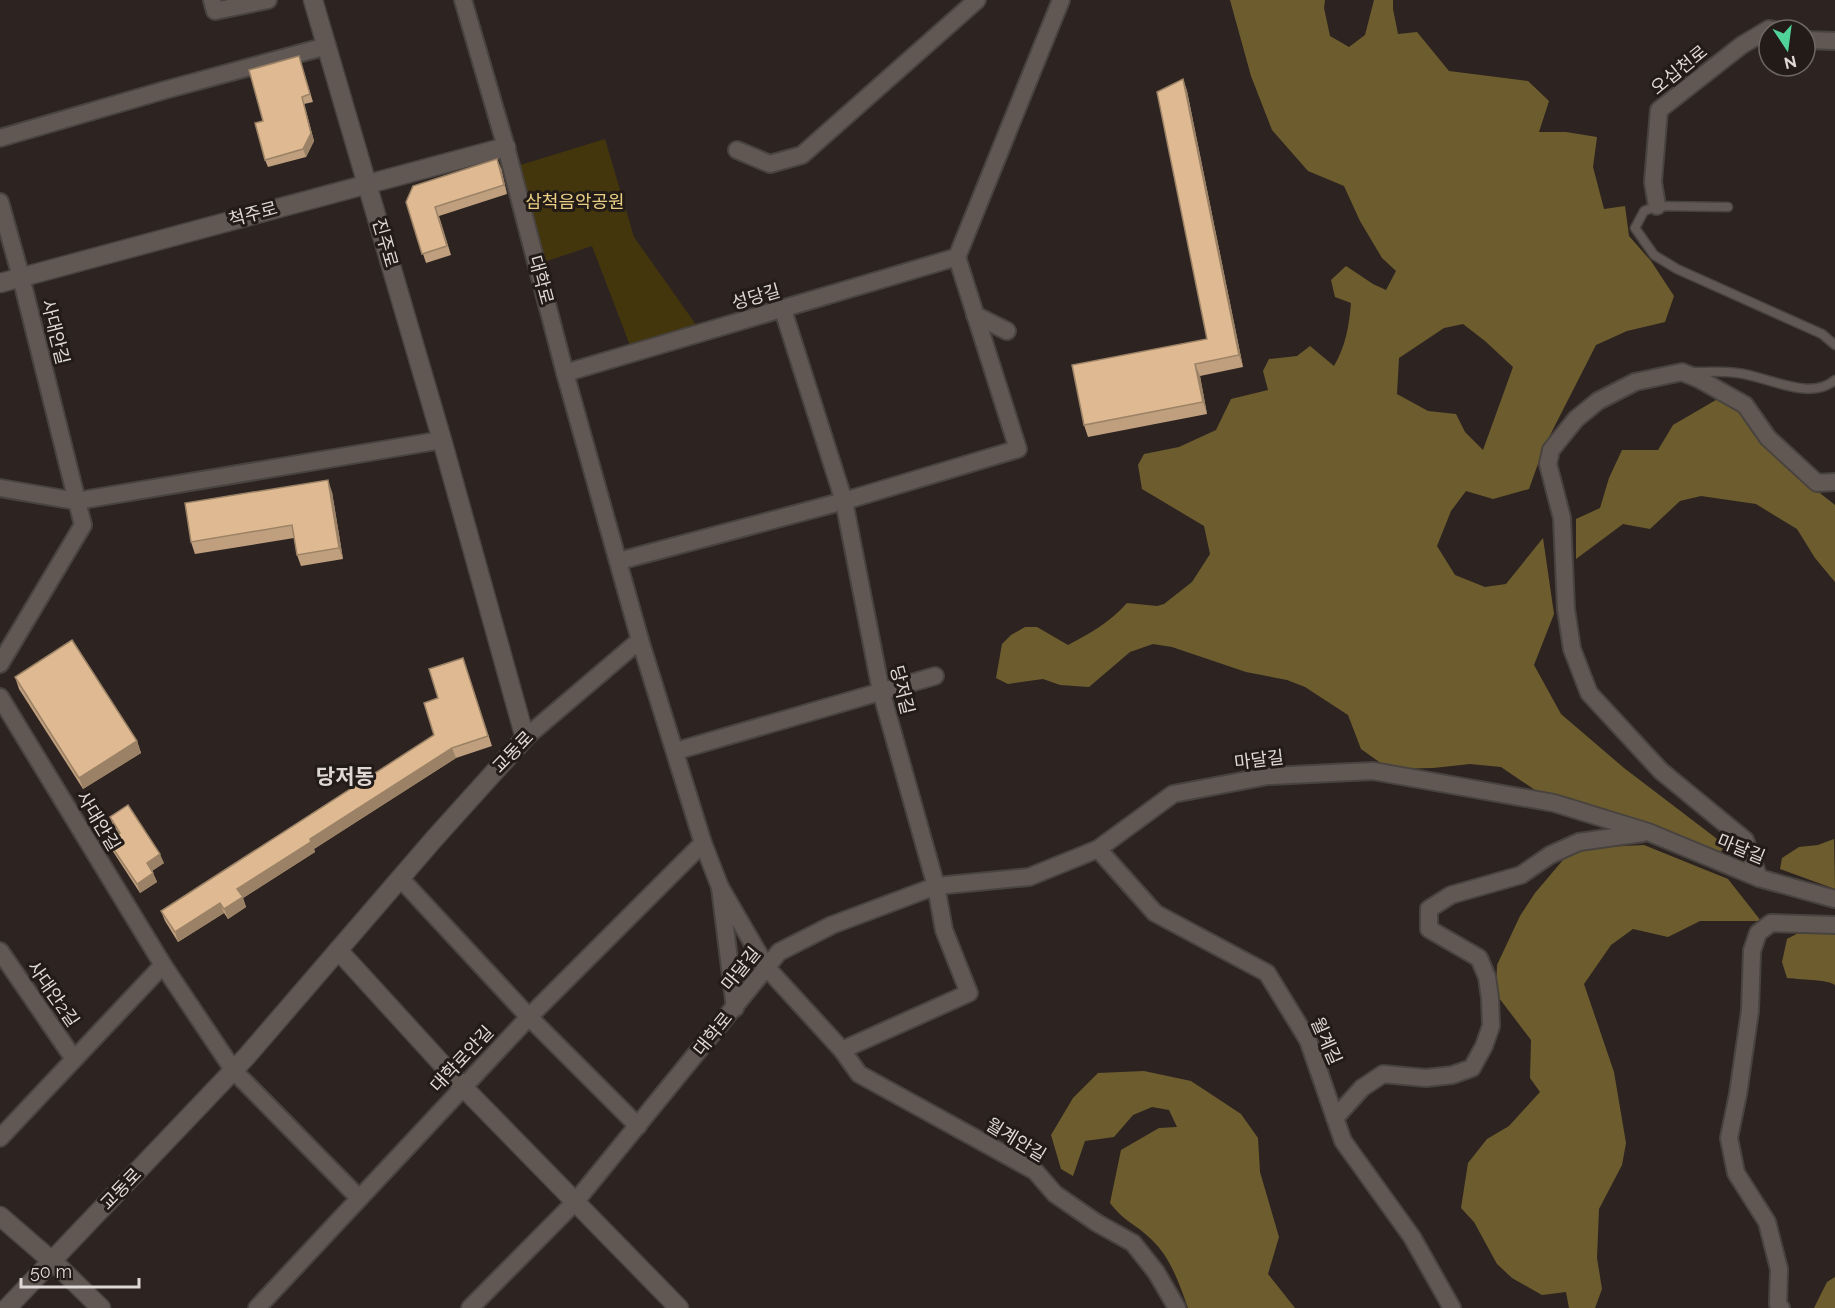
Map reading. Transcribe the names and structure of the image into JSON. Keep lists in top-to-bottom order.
{
  "streets": {
    "street": [
      "오십천로",
      "척주로",
      "진주로",
      "대학로",
      "성당길",
      "사대안길",
      "당저길",
      "교동로",
      "마달길",
      "사대안2길",
      "월계길",
      "대학로안길",
      "월계안길"
    ]
  },
  "crossings": [
    ["척주로", "진주로"],
    ["척주로", "대학로"],
    ["척주로", "사대안길"],
    ["진주로", "교동로"],
    ["대학로", "성당길"],
    ["대학로", "교동로"],
    ["대학로", "마달길"],
    ["대학로", "대학로안길"],
    ["대학로", "월계안길"],
    ["성당길", "당저길"],
    ["사대안길", "사대안2길"],
    ["당저길", "마달길"],
    ["마달길", "월계길"],
    ["마달길", "월계안길"]
  ],
  "districts": ["당저동"],
  "parks": ["삼척음악공원"],
  "scale_bar": "50 m",
  "north": "bottom"
}
